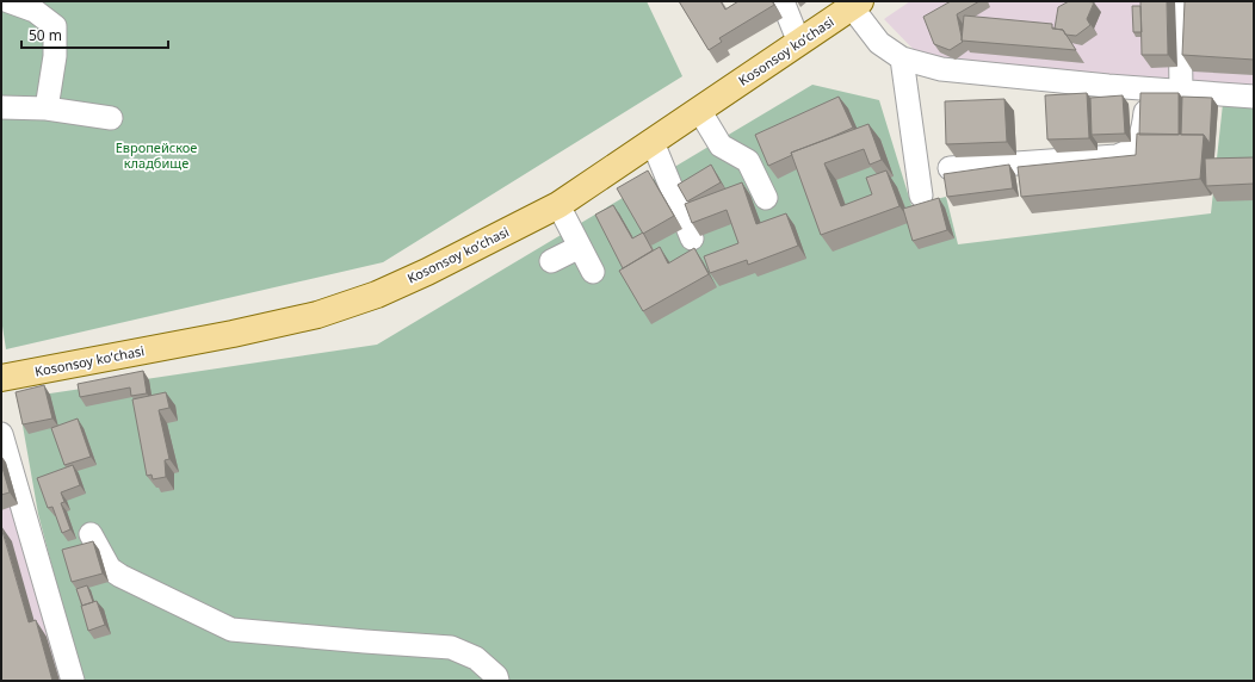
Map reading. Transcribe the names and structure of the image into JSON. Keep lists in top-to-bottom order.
{
  "streets": {
    "main road": ["Kosonsoy koʻchasi"]
  },
  "parks": ["Европейское кладбище"],
  "scale_bar": "50 m"
}
